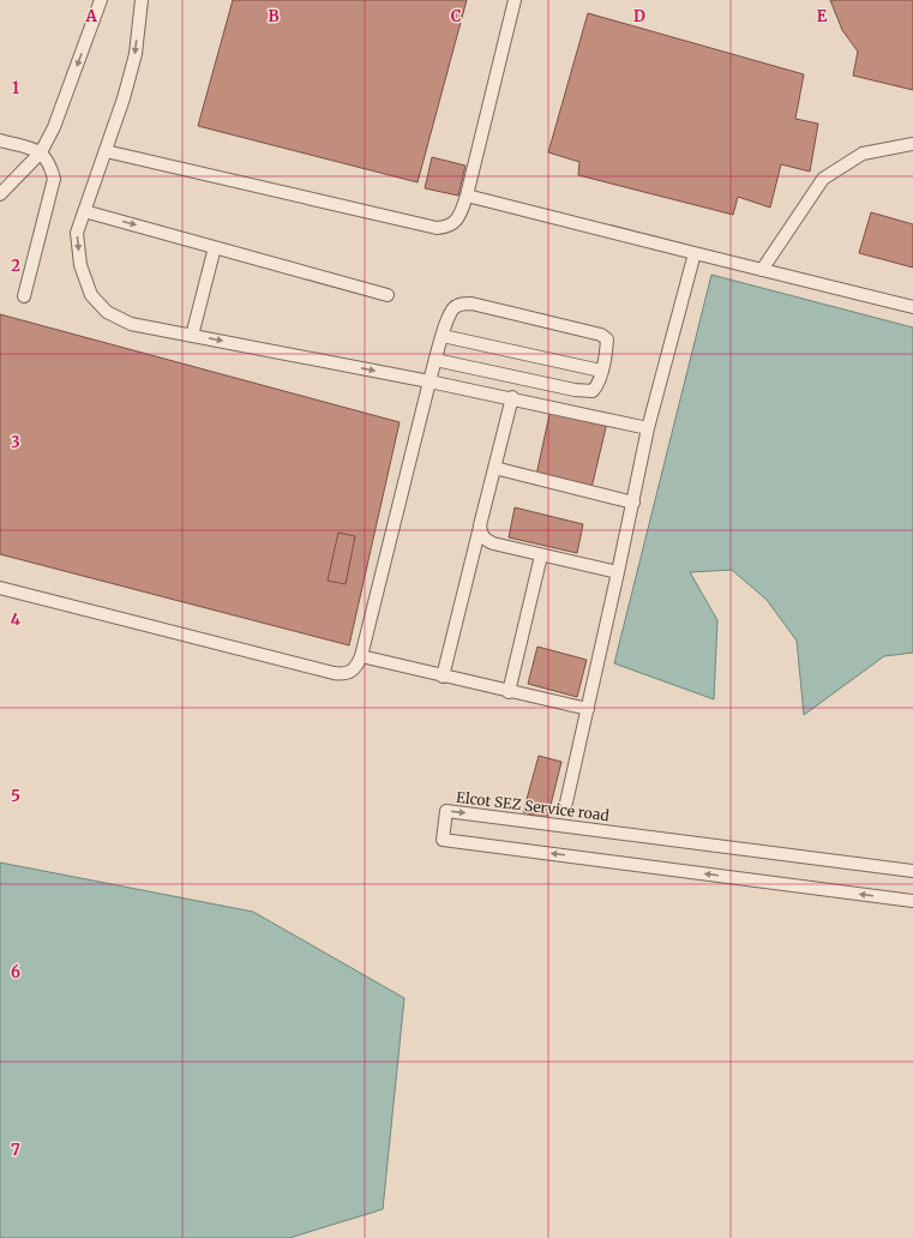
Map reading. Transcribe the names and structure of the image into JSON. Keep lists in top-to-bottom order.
{
  "streets": {
    "lane": ["Elcot SEZ Service road"]
  },
  "grid": {
    "columns": [
      "A",
      "B",
      "C",
      "D",
      "E"
    ],
    "rows": [
      "1",
      "2",
      "3",
      "4",
      "5",
      "6",
      "7"
    ]
  }
}
